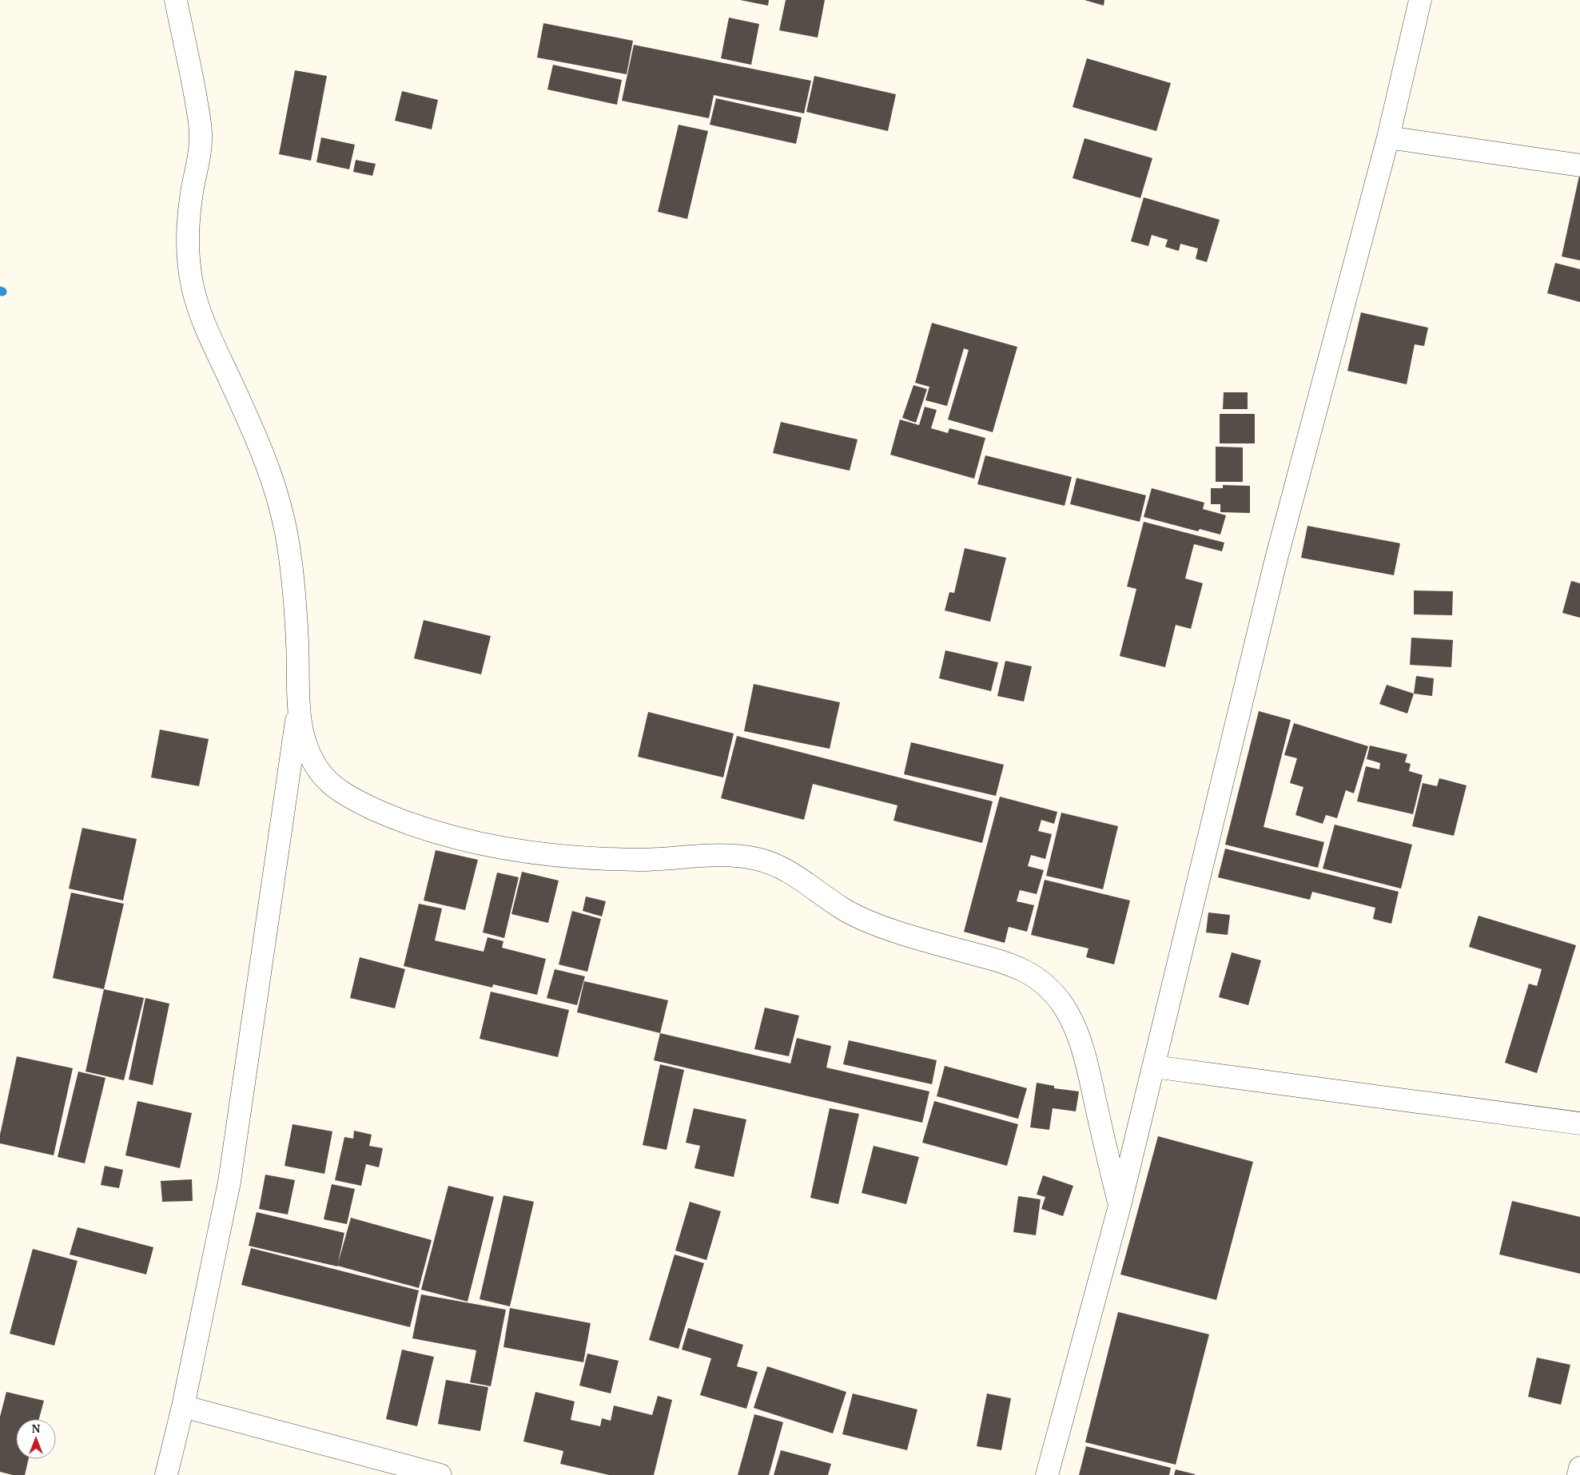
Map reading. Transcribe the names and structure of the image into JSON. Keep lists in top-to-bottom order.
{
  "north": "top"
}
